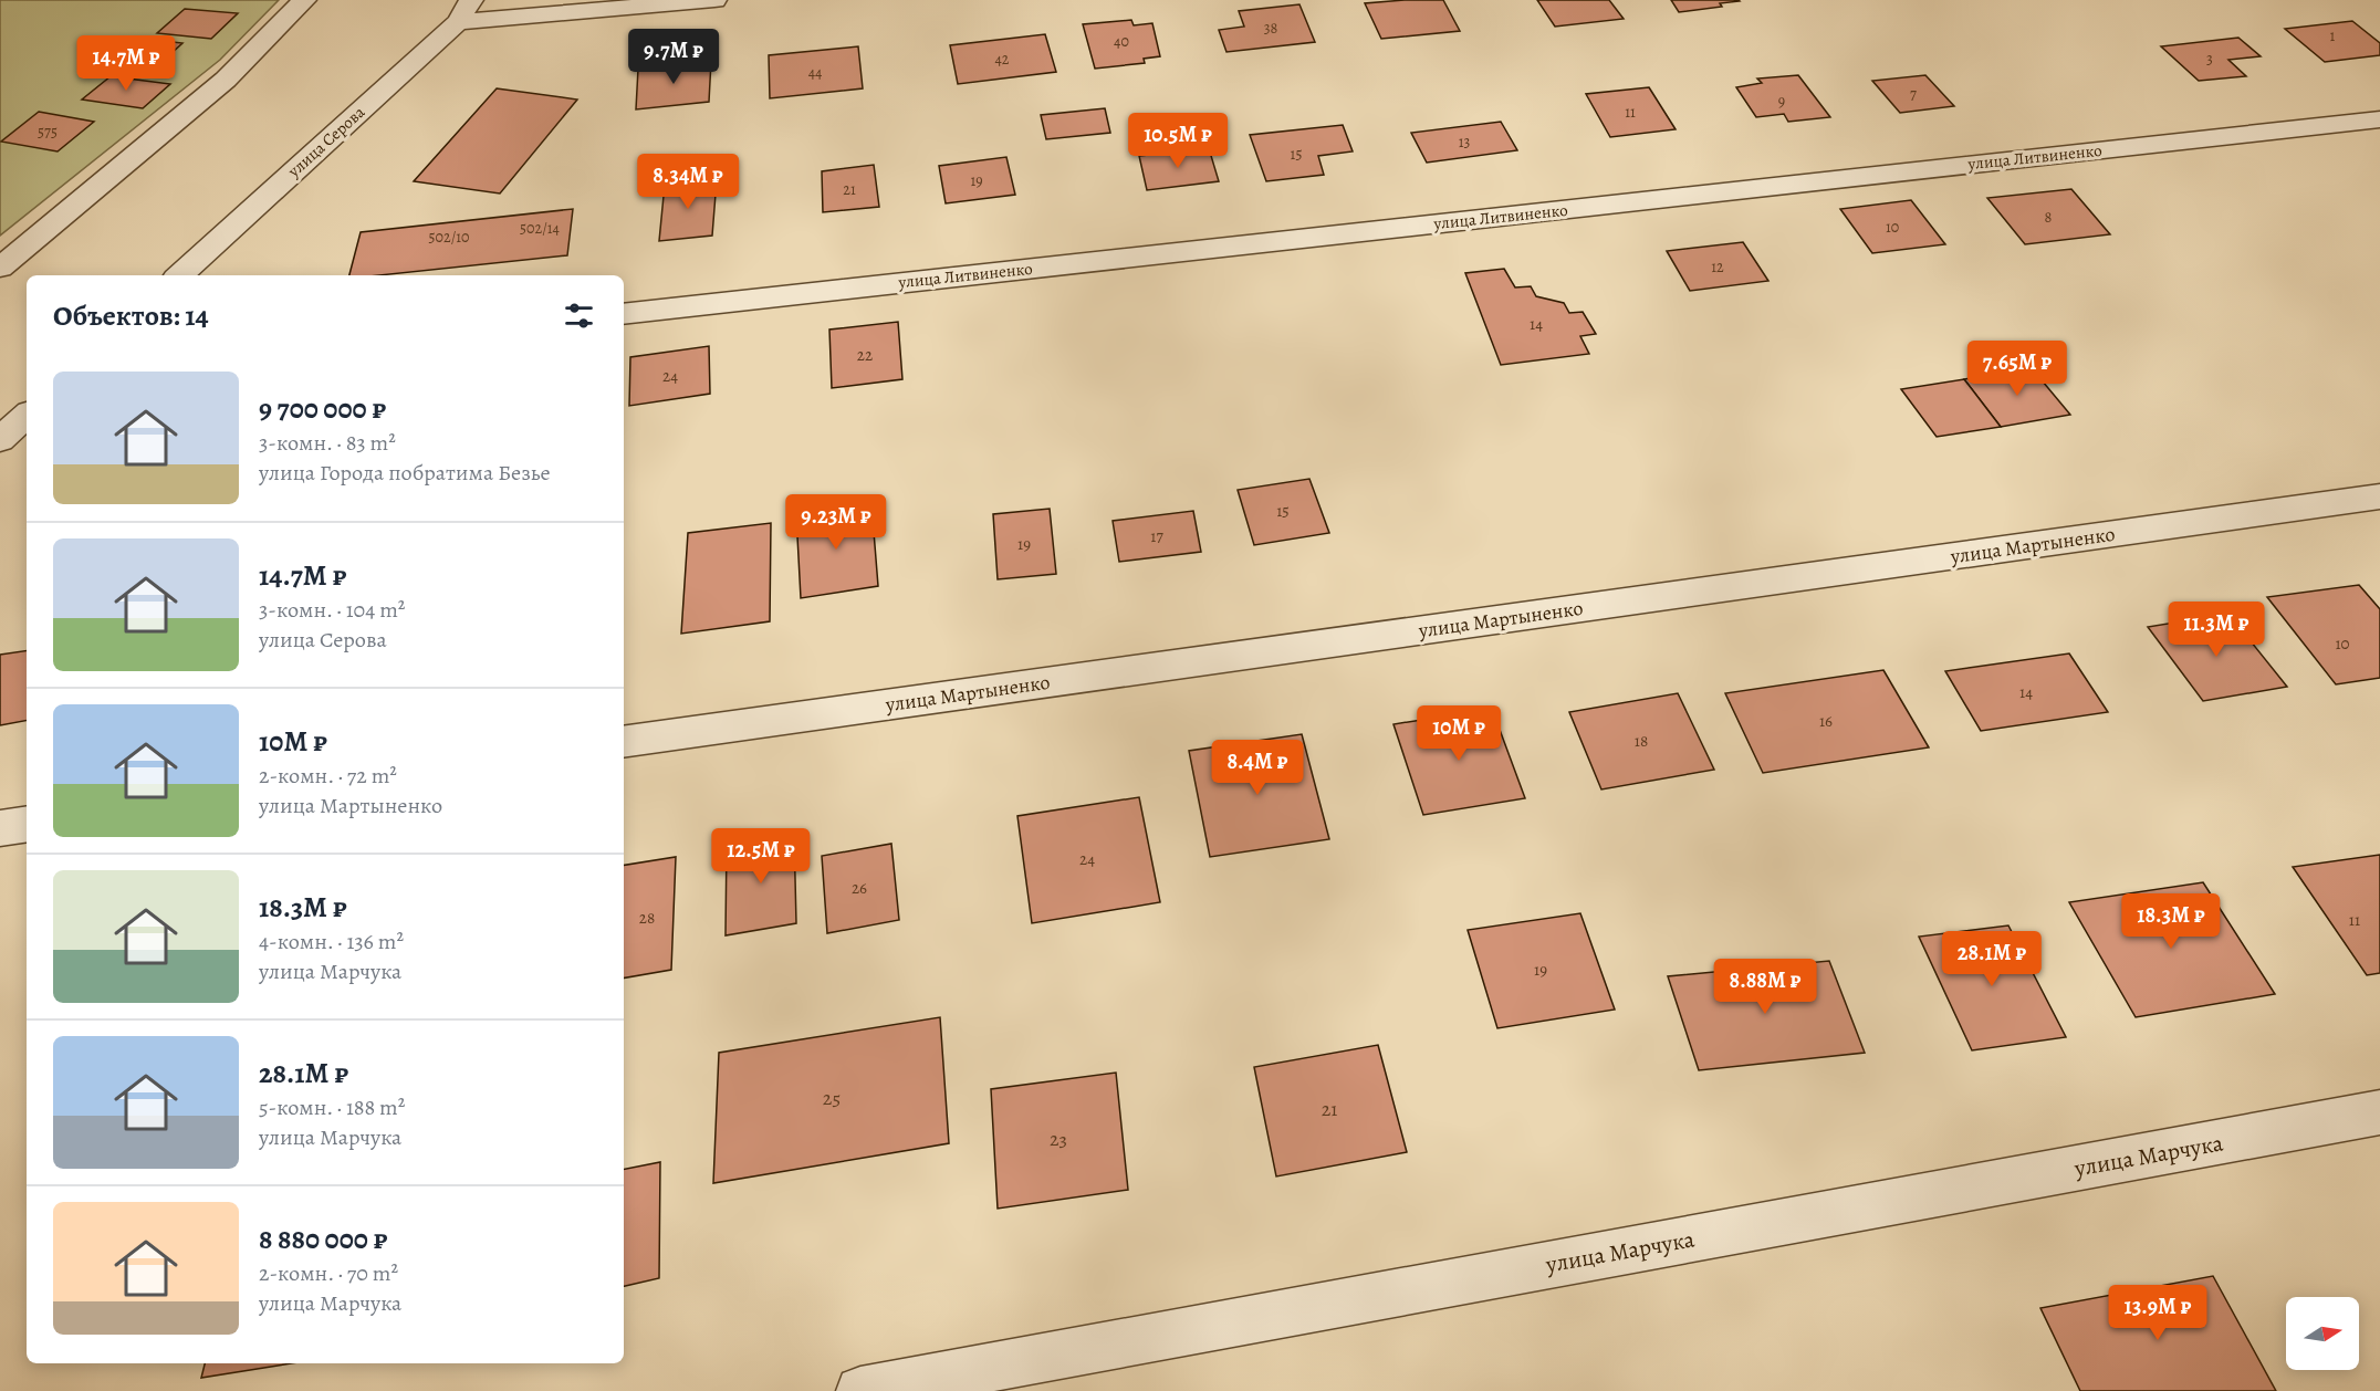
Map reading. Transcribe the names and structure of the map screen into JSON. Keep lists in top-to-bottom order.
{
  "streets": {
    "street": [
      "улица Серова",
      "улица Литвиненко",
      "улица Мартыненко",
      "улица Марчука"
    ]
  },
  "house_numbers": [
    "38",
    "1",
    "40",
    "42",
    "3",
    "44",
    "7",
    "9",
    "11",
    "575",
    "13",
    "15",
    "19",
    "21",
    "8",
    "10",
    "502/14",
    "502/10",
    "12",
    "14",
    "22",
    "24",
    "15",
    "17",
    "19",
    "10",
    "14",
    "16",
    "18",
    "24",
    "26",
    "28",
    "11",
    "19",
    "25",
    "21",
    "23"
  ],
  "north": "right",
  "page": {
    "price": [
      "9.7M ₽",
      "14.7M ₽",
      "10.5M ₽",
      "8.34M ₽",
      "7.65M ₽",
      "9.23M ₽",
      "11.3M ₽",
      "10M ₽",
      "8.4M ₽",
      "12.5M ₽",
      "18.3M ₽",
      "28.1M ₽",
      "8.88M ₽",
      "13.9M ₽"
    ],
    "heading": "Объектов: 14",
    "list": [
      {
        "name": "9 700 000 ₽",
        "note": "3-комн. · 83 m² · улица Города побратима Безье"
      },
      {
        "name": "14.7M ₽",
        "note": "3-комн. · 104 m² · улица Серова"
      },
      {
        "name": "10M ₽",
        "note": "2-комн. · 72 m² · улица Мартыненко"
      },
      {
        "name": "18.3M ₽",
        "note": "4-комн. · 136 m² · улица Марчука"
      },
      {
        "name": "28.1M ₽",
        "note": "5-комн. · 188 m² · улица Марчука"
      },
      {
        "name": "8 880 000 ₽",
        "note": "2-комн. · 70 m² · улица Марчука"
      }
    ]
  }
}
